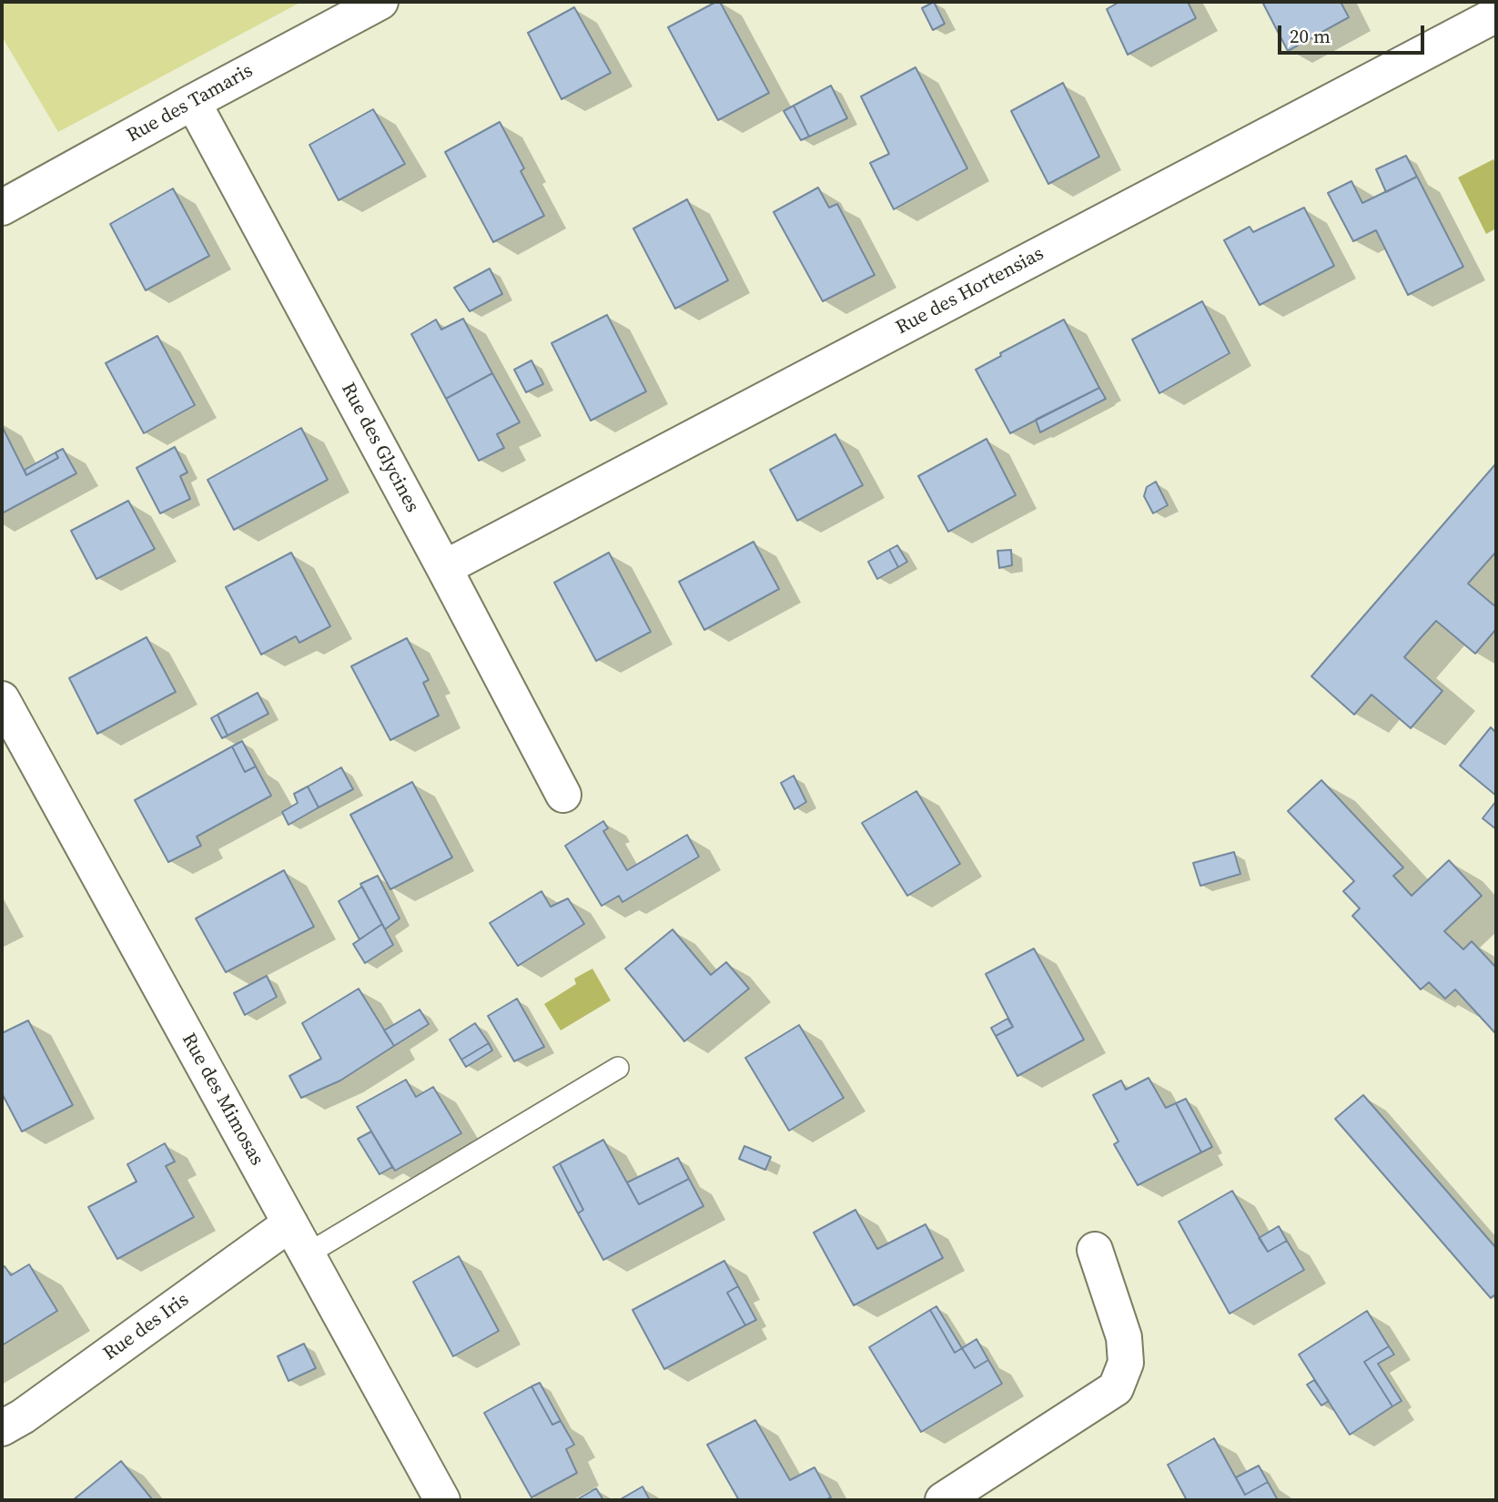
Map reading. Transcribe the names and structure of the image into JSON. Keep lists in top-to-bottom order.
{
  "streets": {
    "street": [
      "Rue des Tamaris",
      "Rue des Hortensias",
      "Rue des Glycines",
      "Rue des Mimosas",
      "Rue des Iris"
    ]
  },
  "crossings": [
    ["Rue des Tamaris", "Rue des Glycines"],
    ["Rue des Hortensias", "Rue des Glycines"],
    ["Rue des Mimosas", "Rue des Iris"]
  ],
  "scale_bar": "20 m"
}
